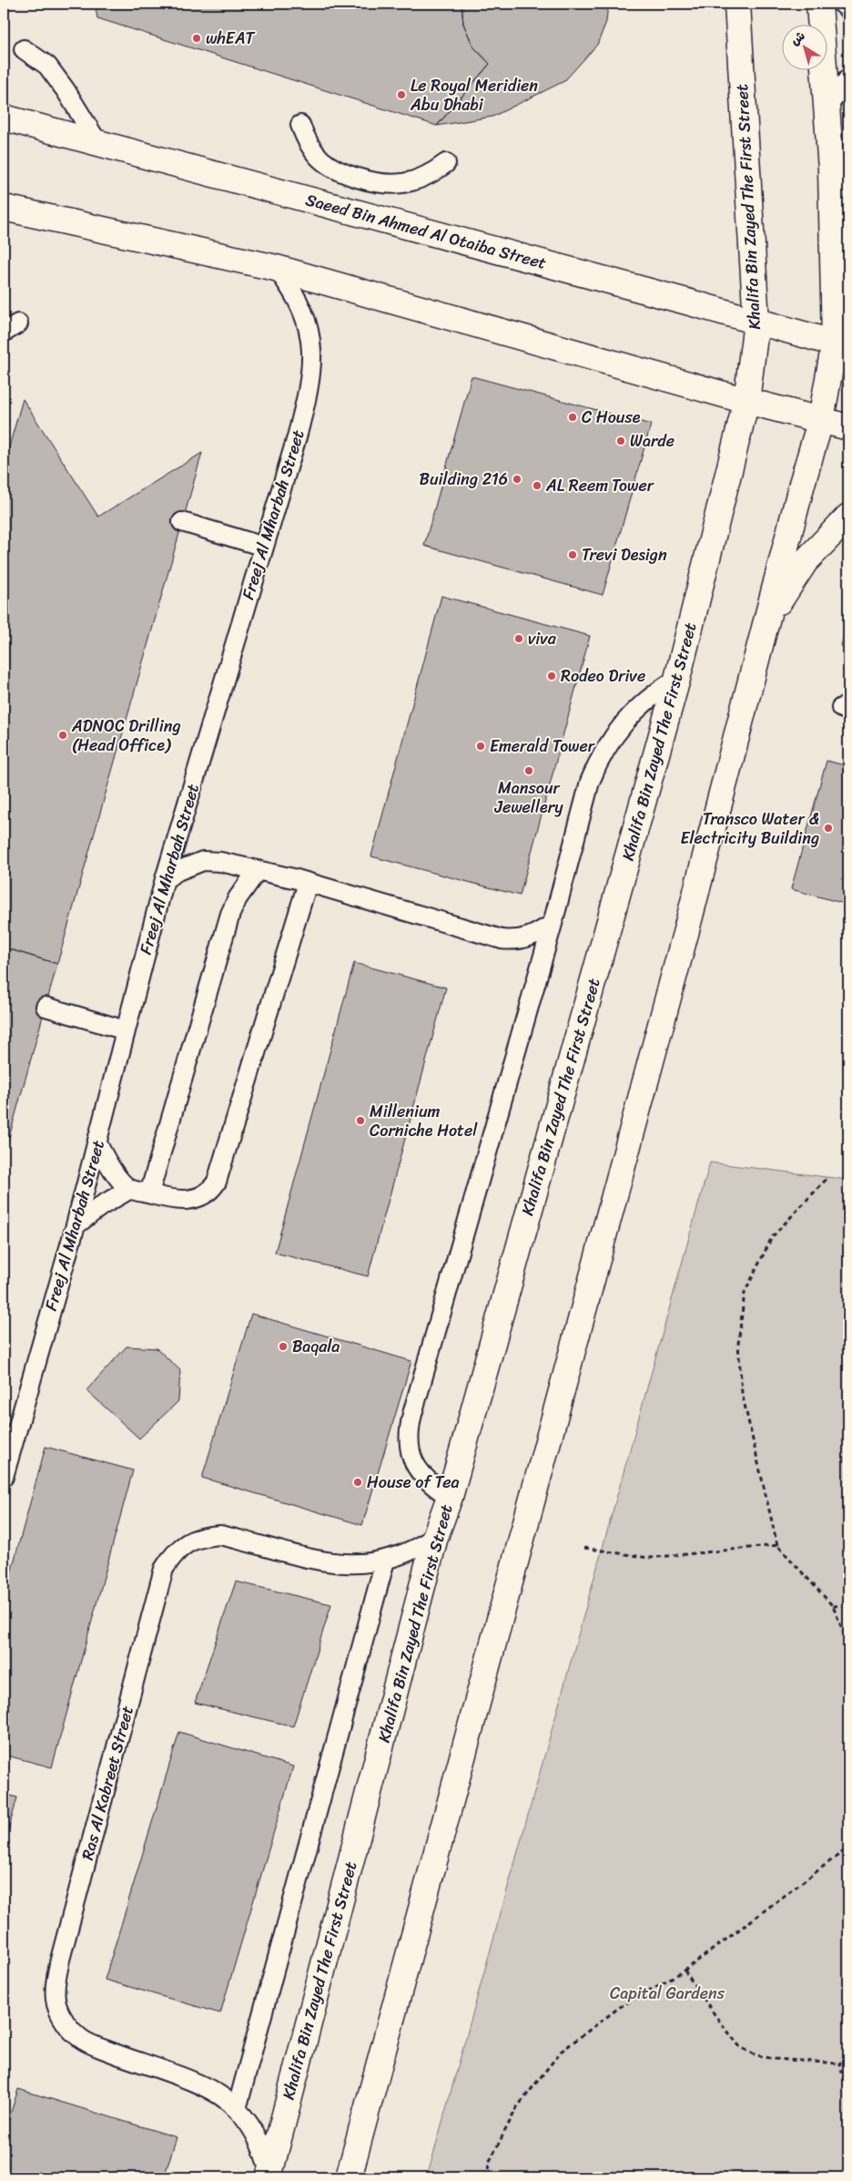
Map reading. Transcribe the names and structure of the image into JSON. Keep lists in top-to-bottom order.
{
  "streets": {
    "main road": ["Khalifa Bin Zayed The First Street", "Saeed Bin Ahmed Al Otaiba Street"],
    "lane": ["Freej Al Mharbah Street", "Ras Al Kabreet Street"]
  },
  "crossings": [
    ["Khalifa Bin Zayed The First Street", "Saeed Bin Ahmed Al Otaiba Street"],
    ["Khalifa Bin Zayed The First Street", "Ras Al Kabreet Street"]
  ],
  "parks": ["Capital Gardens"],
  "places": [
    "whEAT",
    "Le Royal Meridien Abu Dhabi",
    "C House",
    "Warde",
    "Building 216",
    "AL Reem Tower",
    "Trevi Design",
    "viva",
    "Rodeo Drive",
    "ADNOC Drilling (Head Office)",
    "Emerald Tower",
    "Mansour Jewellery",
    "Transco Water & Electricity Building",
    "Millenium Corniche Hotel",
    "Baqala",
    "House of Tea"
  ],
  "north": "top left"
}
